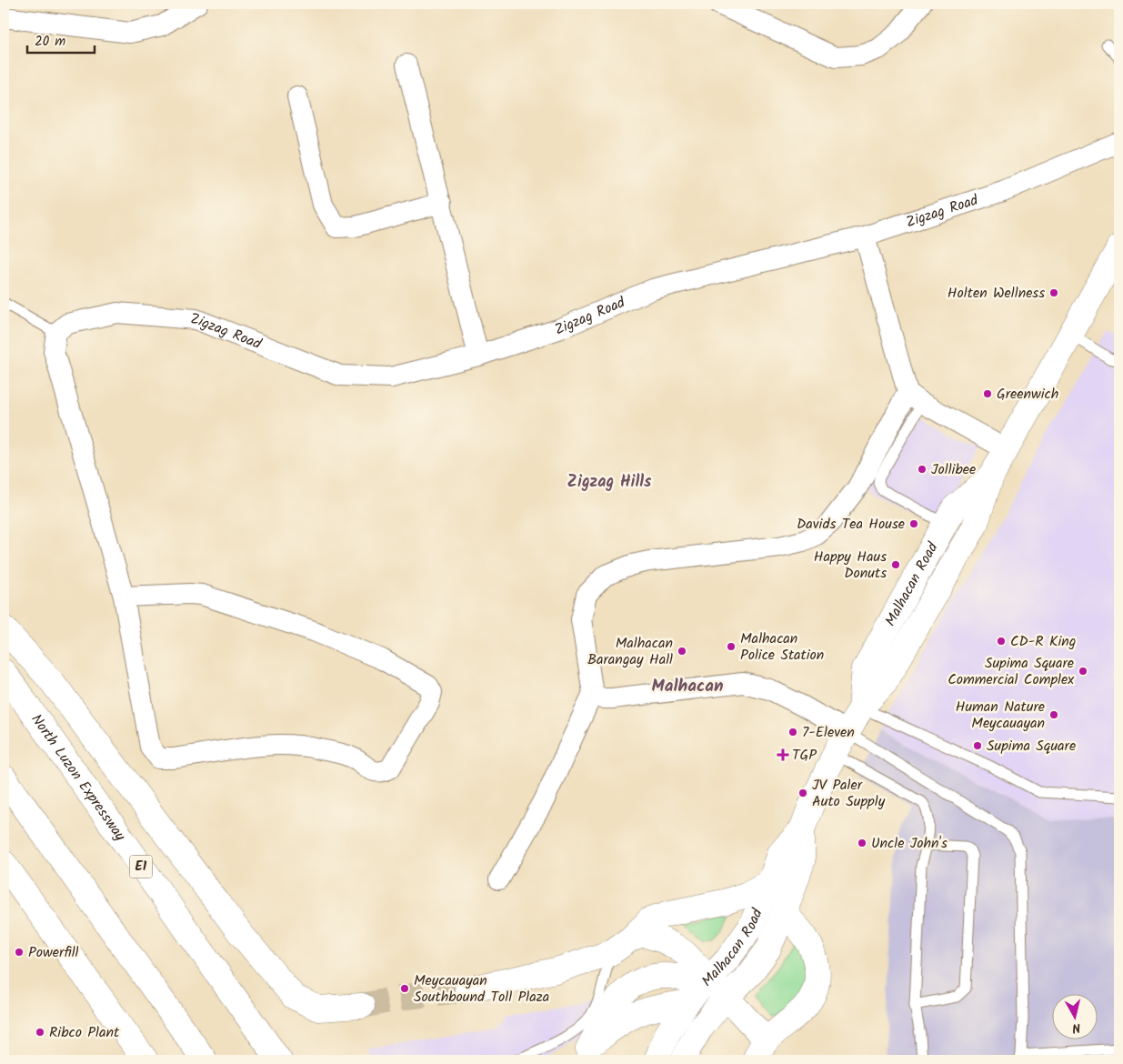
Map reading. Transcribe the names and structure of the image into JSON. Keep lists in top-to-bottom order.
{
  "streets": {
    "main road": ["Malhacan Road", "North Luzon Expressway", "E1"],
    "street": ["Zigzag Road"]
  },
  "districts": ["Zigzag Hills", "Malhacan"],
  "places": {
    "other": [
      "Holten Wellness",
      "Greenwich",
      "Jollibee",
      "Davids Tea House",
      "Happy Haus Donuts",
      "CD-R King",
      "Malhacan Police Station",
      "Malhacan Barangay Hall",
      "Supima Square Commercial Complex",
      "Human Nature Meycauayan",
      "7-Eleven",
      "Supima Square",
      "JV Paler Auto Supply",
      "Uncle John's",
      "Powerfill",
      "Meycauayan Southbound Toll Plaza",
      "Ribco Plant"
    ],
    "health": ["TGP"]
  },
  "scale_bar": "20 m",
  "north": "bottom"
}
